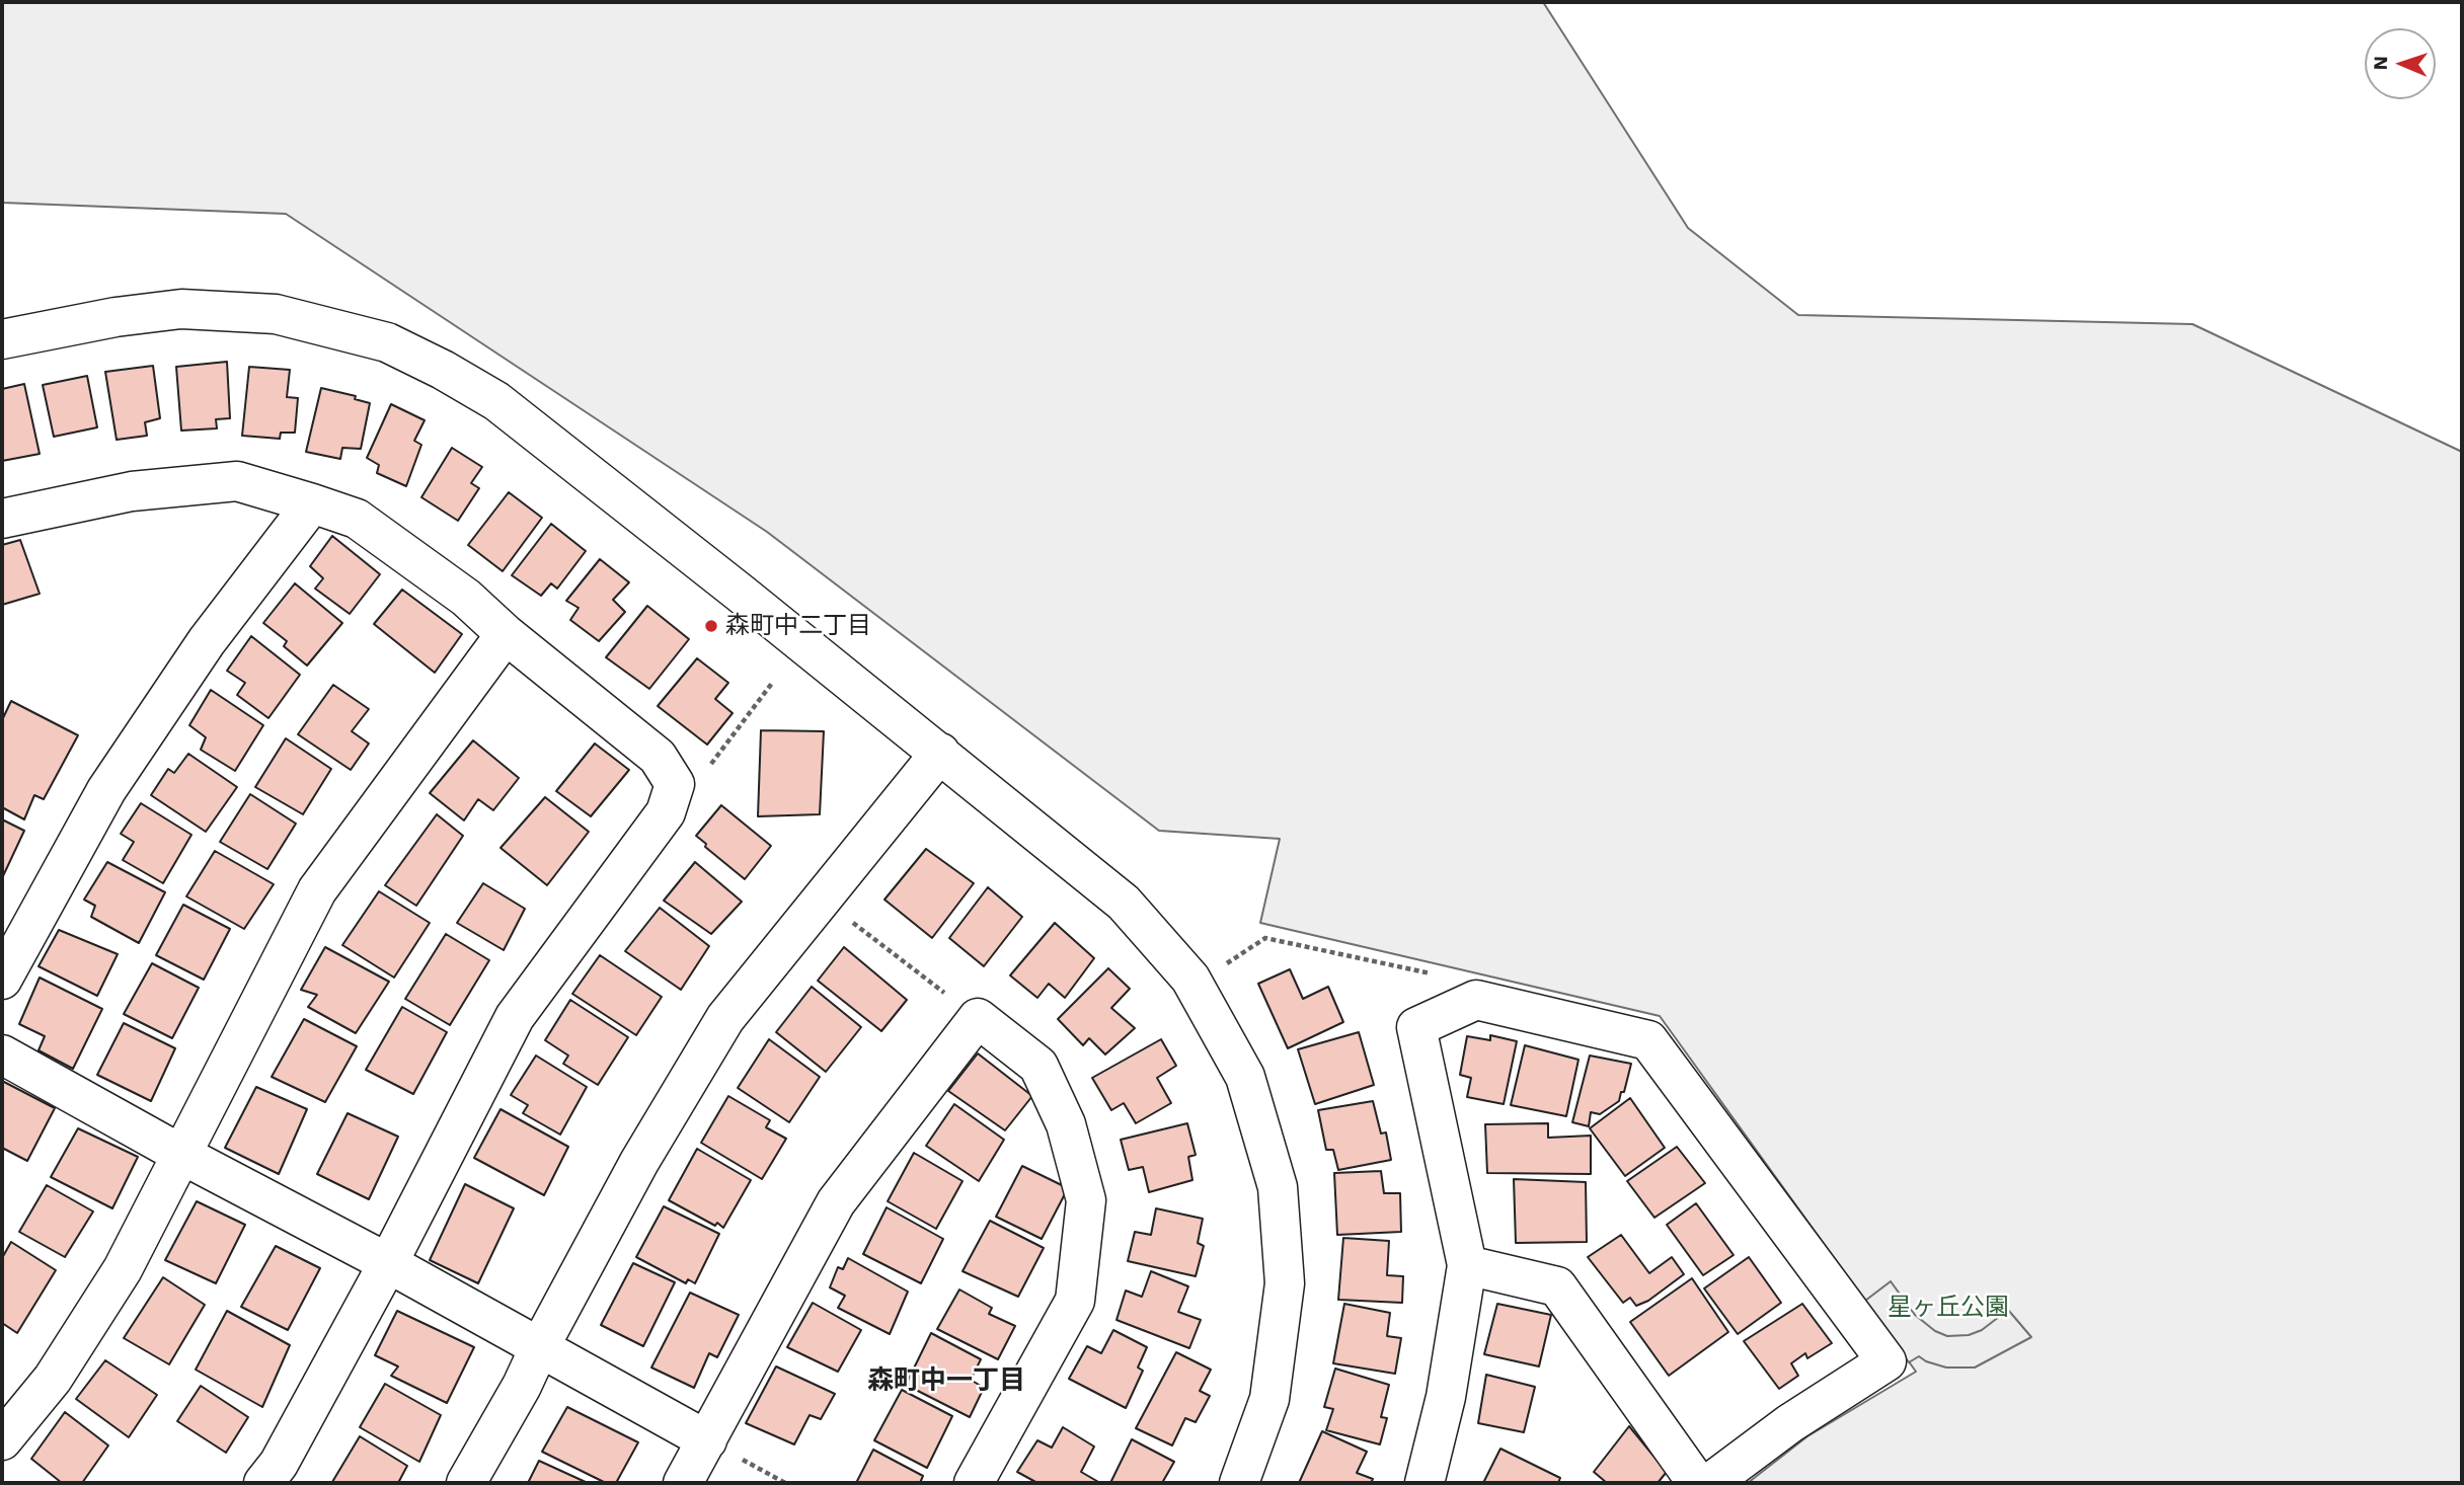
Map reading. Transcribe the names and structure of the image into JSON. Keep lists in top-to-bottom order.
{
  "districts": ["森町中一丁目"],
  "parks": ["星ヶ丘公園"],
  "places": ["森町中二丁目"],
  "north": "left"
}
